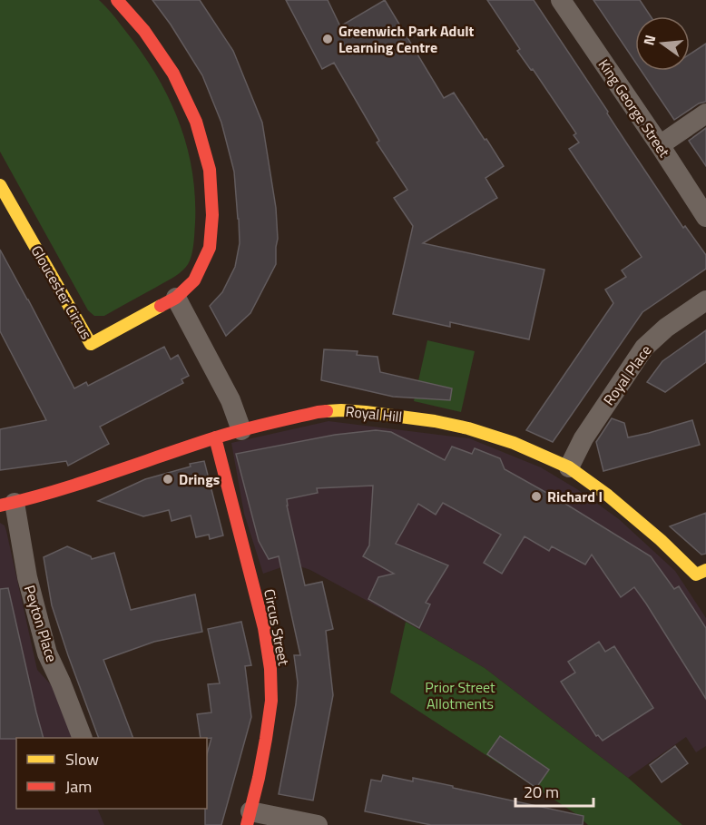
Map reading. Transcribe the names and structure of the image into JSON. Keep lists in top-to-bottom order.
{
  "streets": {
    "street": [
      "King George Street",
      "Gloucester Circus",
      "Royal Place",
      "Royal Hill",
      "Peyton Place",
      "Circus Street"
    ]
  },
  "crossings": [
    ["Royal Place", "Royal Hill"],
    ["Royal Hill", "Peyton Place"],
    ["Royal Hill", "Circus Street"]
  ],
  "parks": ["Prior Street Allotments"],
  "places": ["Greenwich Park Adult Learning Centre", "Drings", "Richard I"],
  "legend": ["Slow", "Jam"],
  "scale_bar": "20 m",
  "north": "left"
}
